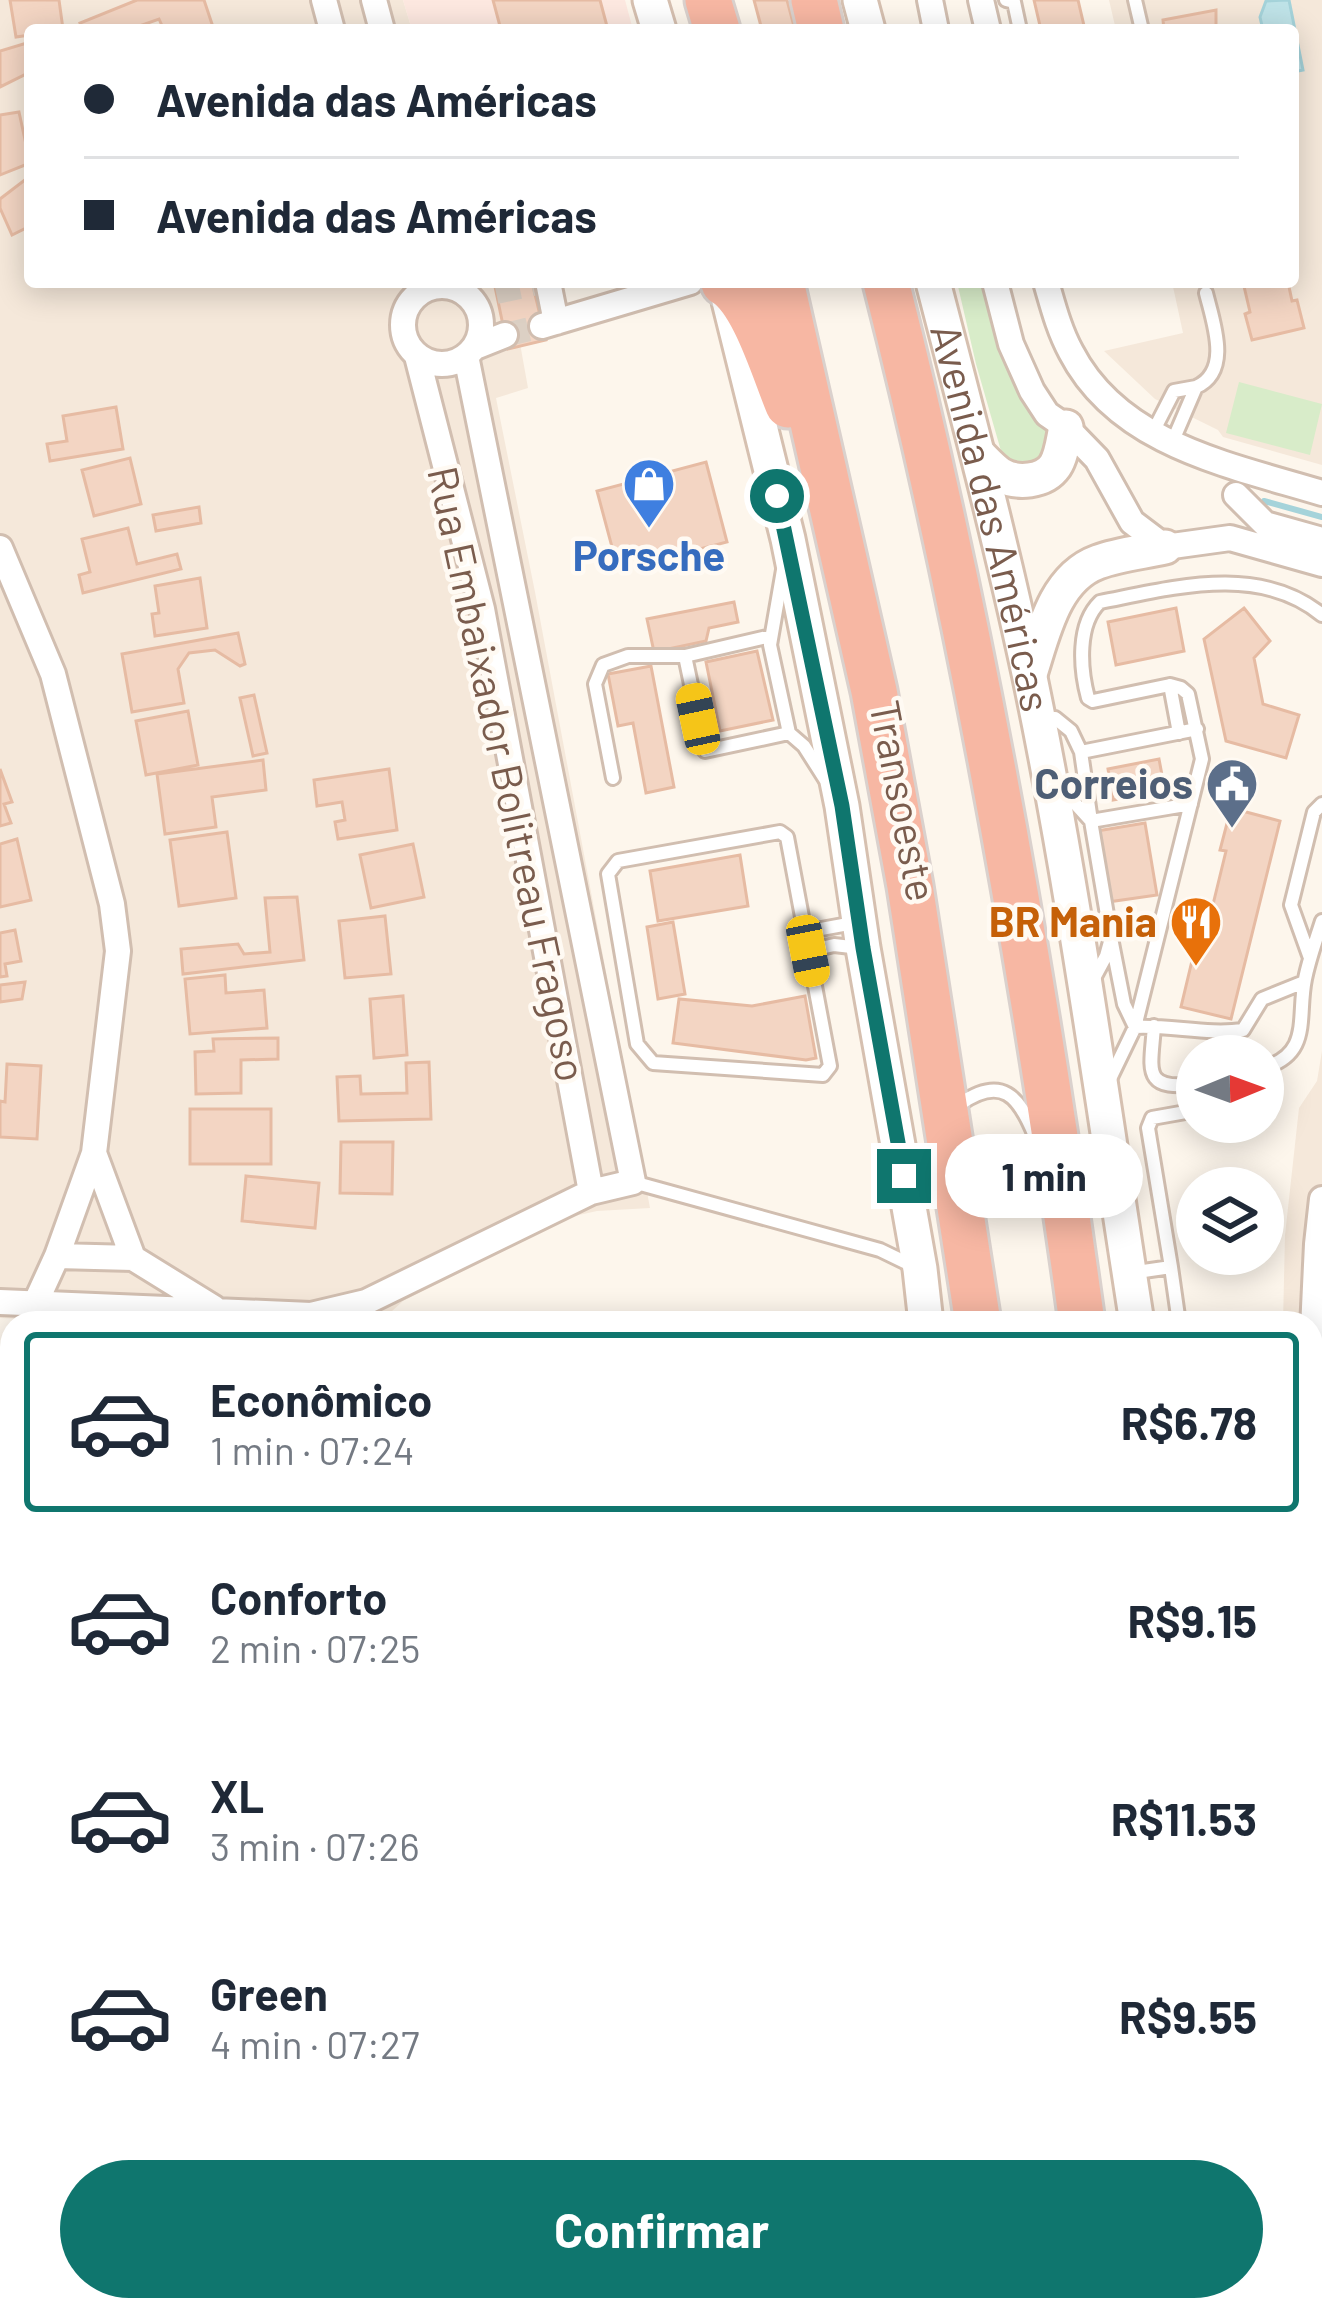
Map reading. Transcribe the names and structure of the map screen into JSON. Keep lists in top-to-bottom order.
{
  "streets": {
    "highway": ["Avenida das Américas"],
    "street": ["Rua Embaixador Bolitreau Fragoso"],
    "lane": ["Transoeste"]
  },
  "places": {
    "shop": ["Porsche"],
    "public building": ["Correios"],
    "restaurant": ["BR Mania"]
  },
  "north": "right",
  "page": {
    "banner": ["Avenida das Américas", "Avenida das Américas"],
    "bubble": "1 min",
    "list": [
      {
        "name": "Econômico",
        "note": "1 min · 07:24",
        "value": "R$6.78"
      },
      {
        "name": "Conforto",
        "note": "2 min · 07:25",
        "value": "R$9.15"
      },
      {
        "name": "XL",
        "note": "3 min · 07:26",
        "value": "R$11.53"
      },
      {
        "name": "Green",
        "note": "4 min · 07:27",
        "value": "R$9.55"
      }
    ],
    "buttons": "Confirmar"
  }
}
